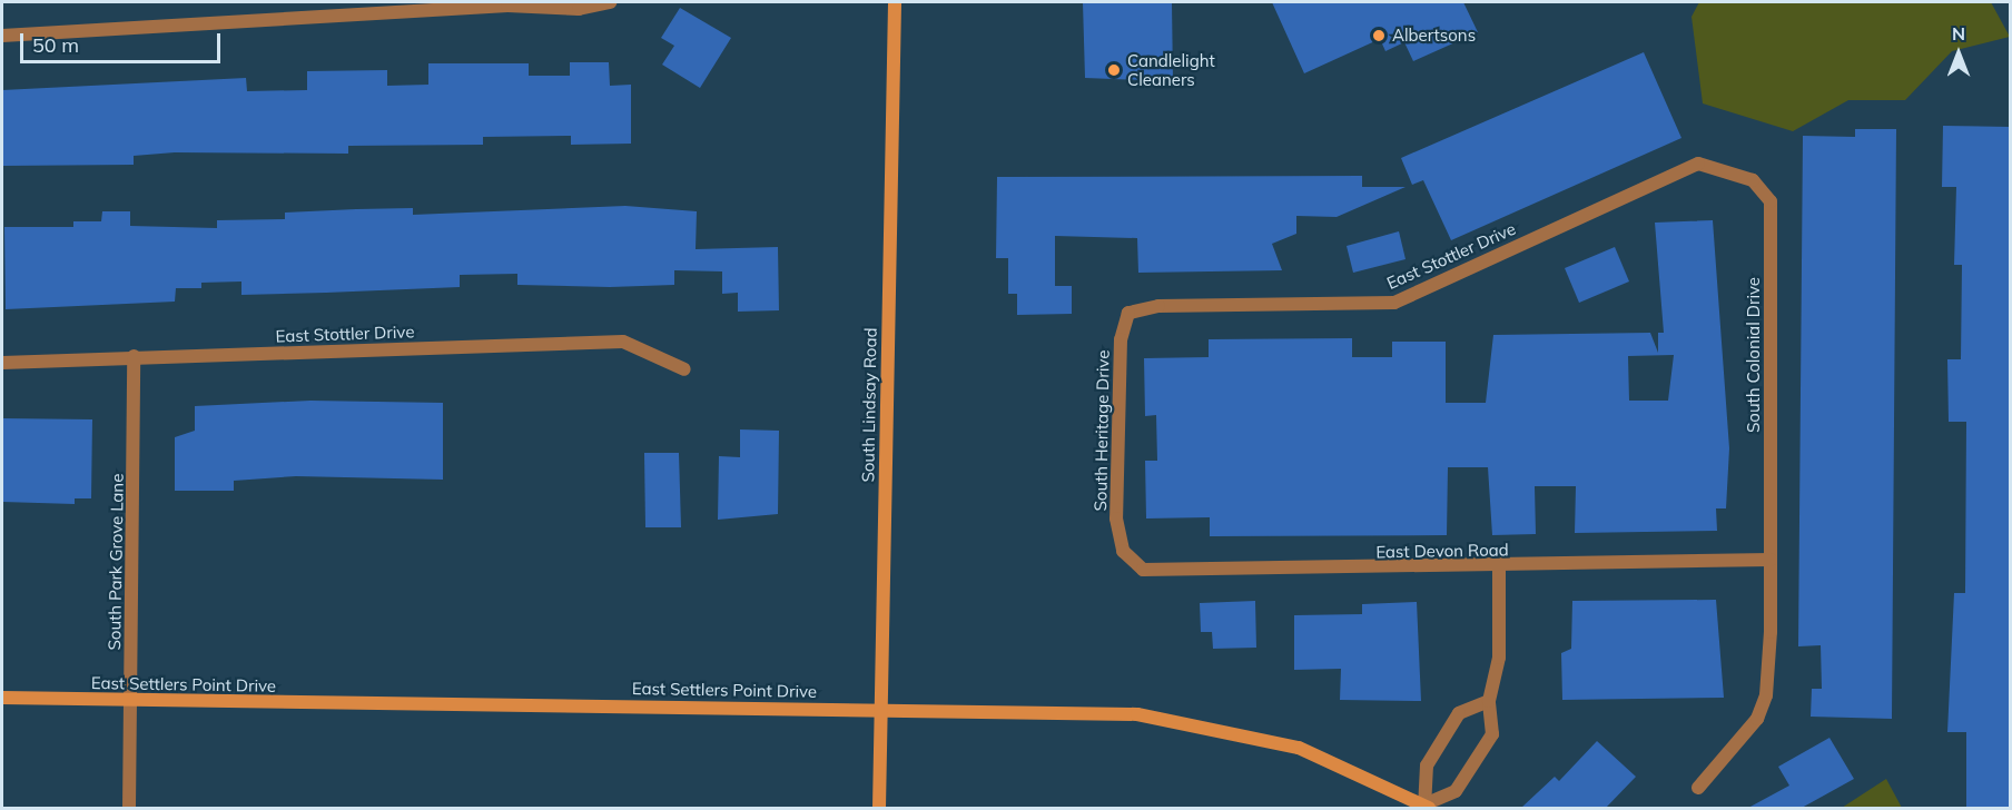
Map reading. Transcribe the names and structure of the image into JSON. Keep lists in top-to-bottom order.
{
  "streets": {
    "street": [
      "East Stottler Drive",
      "South Colonial Drive",
      "South Lindsay Road",
      "South Heritage Drive",
      "East Devon Road",
      "South Park Grove Lane",
      "East Settlers Point Drive"
    ]
  },
  "crossings": [
    ["East Stottler Drive", "South Colonial Drive"],
    ["East Stottler Drive", "South Heritage Drive"],
    ["East Stottler Drive", "South Park Grove Lane"],
    ["South Colonial Drive", "East Devon Road"],
    ["South Lindsay Road", "East Settlers Point Drive"],
    ["South Heritage Drive", "East Devon Road"],
    ["South Park Grove Lane", "East Settlers Point Drive"]
  ],
  "places": ["Albertsons", "Candlelight Cleaners"],
  "scale_bar": "50 m",
  "north": "top"
}
